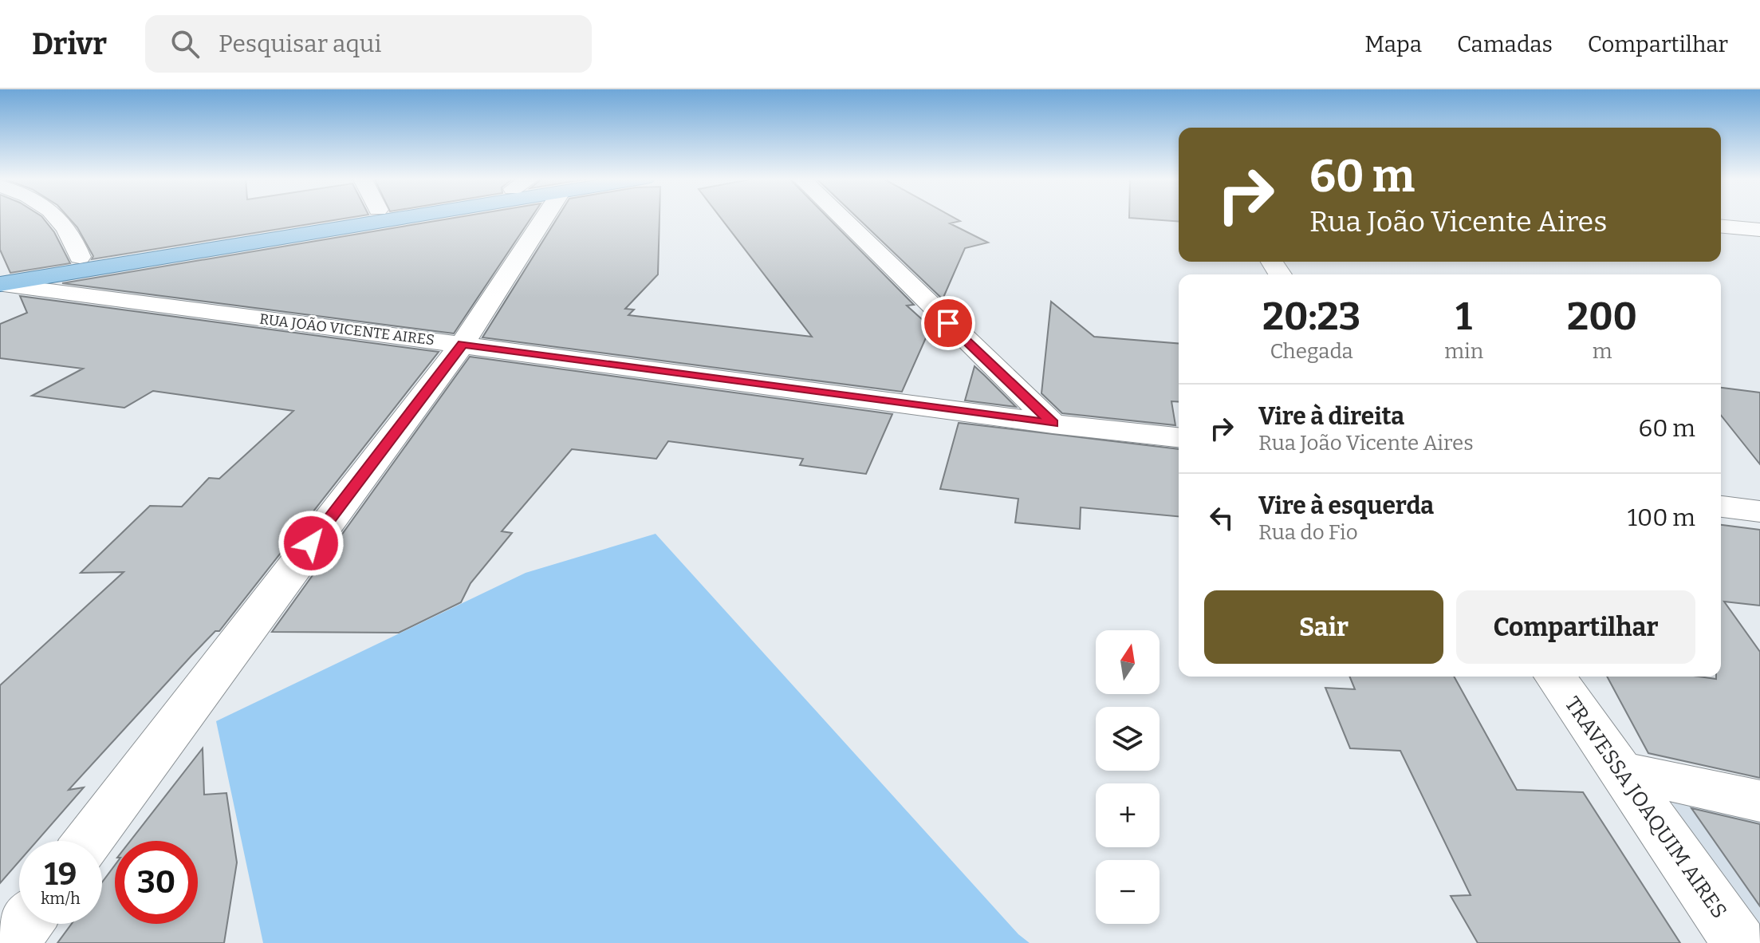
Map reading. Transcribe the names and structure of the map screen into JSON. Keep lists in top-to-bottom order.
{
  "streets": {
    "street": ["RUA JOÃO VICENTE AIRES", "TRAVESSA JOAQUIM AIRES"]
  },
  "north": "top",
  "page": {
    "header": "Drivr",
    "search": "Pesquisar aqui",
    "nav": ["Mapa", "Camadas", "Compartilhar"],
    "turn": ["60 m", "Rua João Vicente Aires"],
    "eta": [
      "20:23",
      "Chegada",
      "1",
      "min",
      "200",
      "m"
    ],
    "list": [
      {
        "name": "Vire à direita",
        "note": "Rua João Vicente Aires",
        "value": "60 m"
      },
      {
        "name": "Vire à esquerda",
        "note": "Rua do Fio",
        "value": "100 m"
      }
    ],
    "buttons": ["Sair", "Compartilhar"],
    "map_buttons": ["+", "−"],
    "speed": "19 km/h",
    "limit": "30"
  }
}
